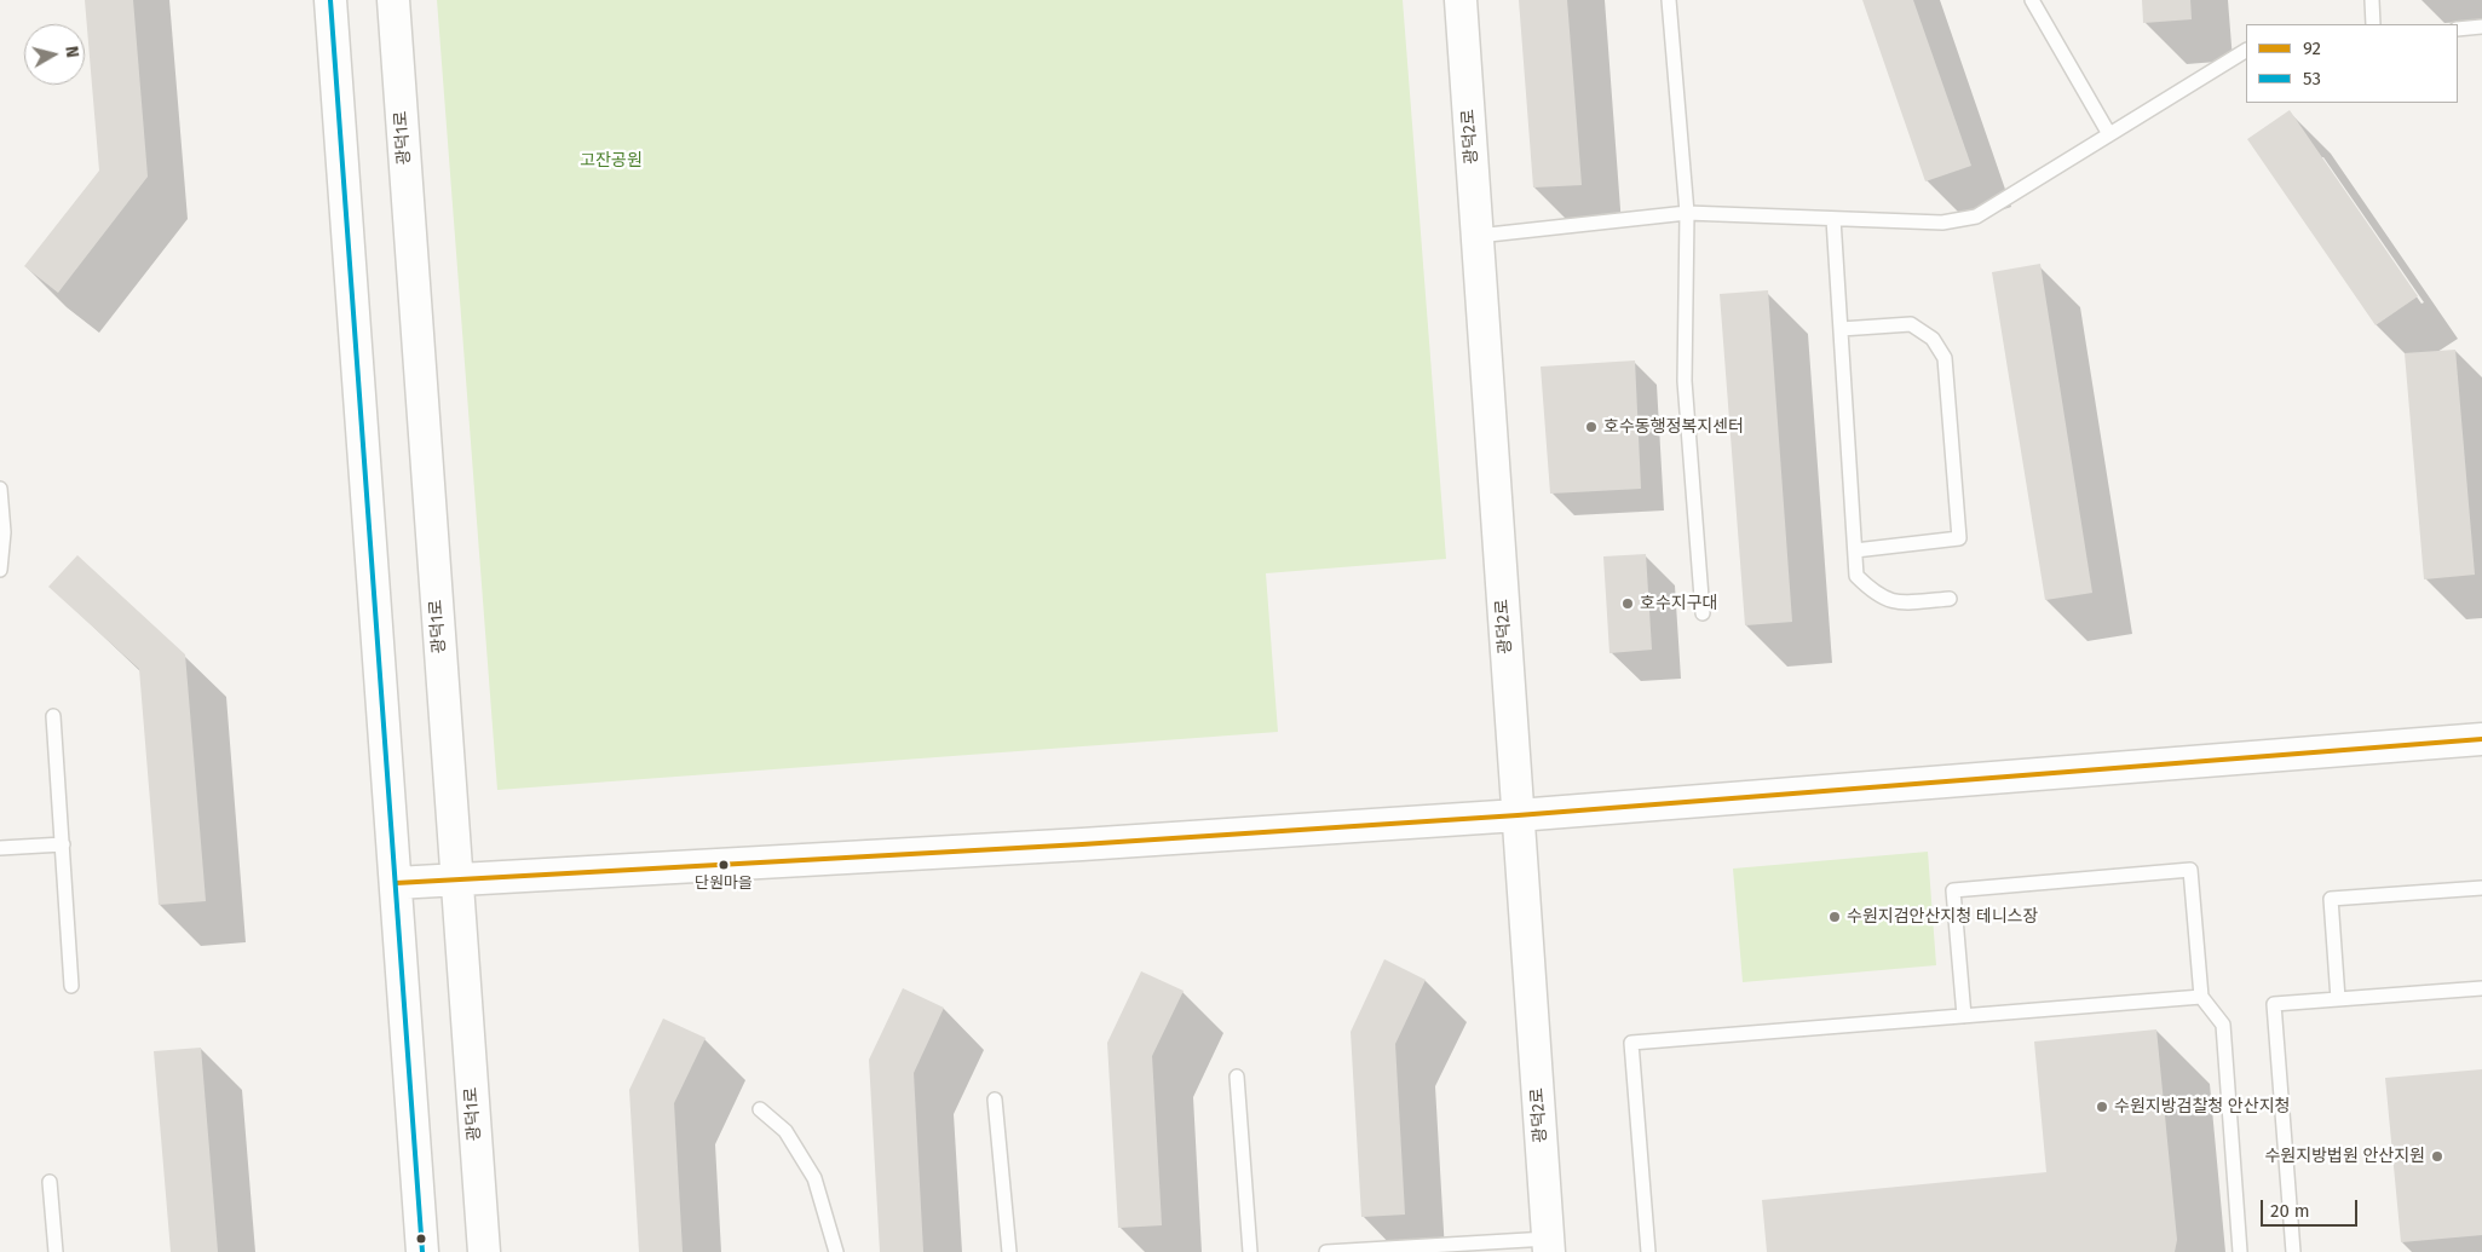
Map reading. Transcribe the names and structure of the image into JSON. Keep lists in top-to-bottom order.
{
  "streets": {
    "street": ["광덕2로", "광덕1로"]
  },
  "parks": ["고잔공원"],
  "places": [
    "호수동행정복지센터",
    "호수지구대",
    "단원마을",
    "수원지검안산지청 테니스장",
    "수원지방검찰청 안산지청",
    "수원지방법원 안산지원"
  ],
  "lines": ["transit line 53", "transit line 92"],
  "legend": ["92", "53"],
  "scale_bar": "20 m",
  "north": "right"
}
